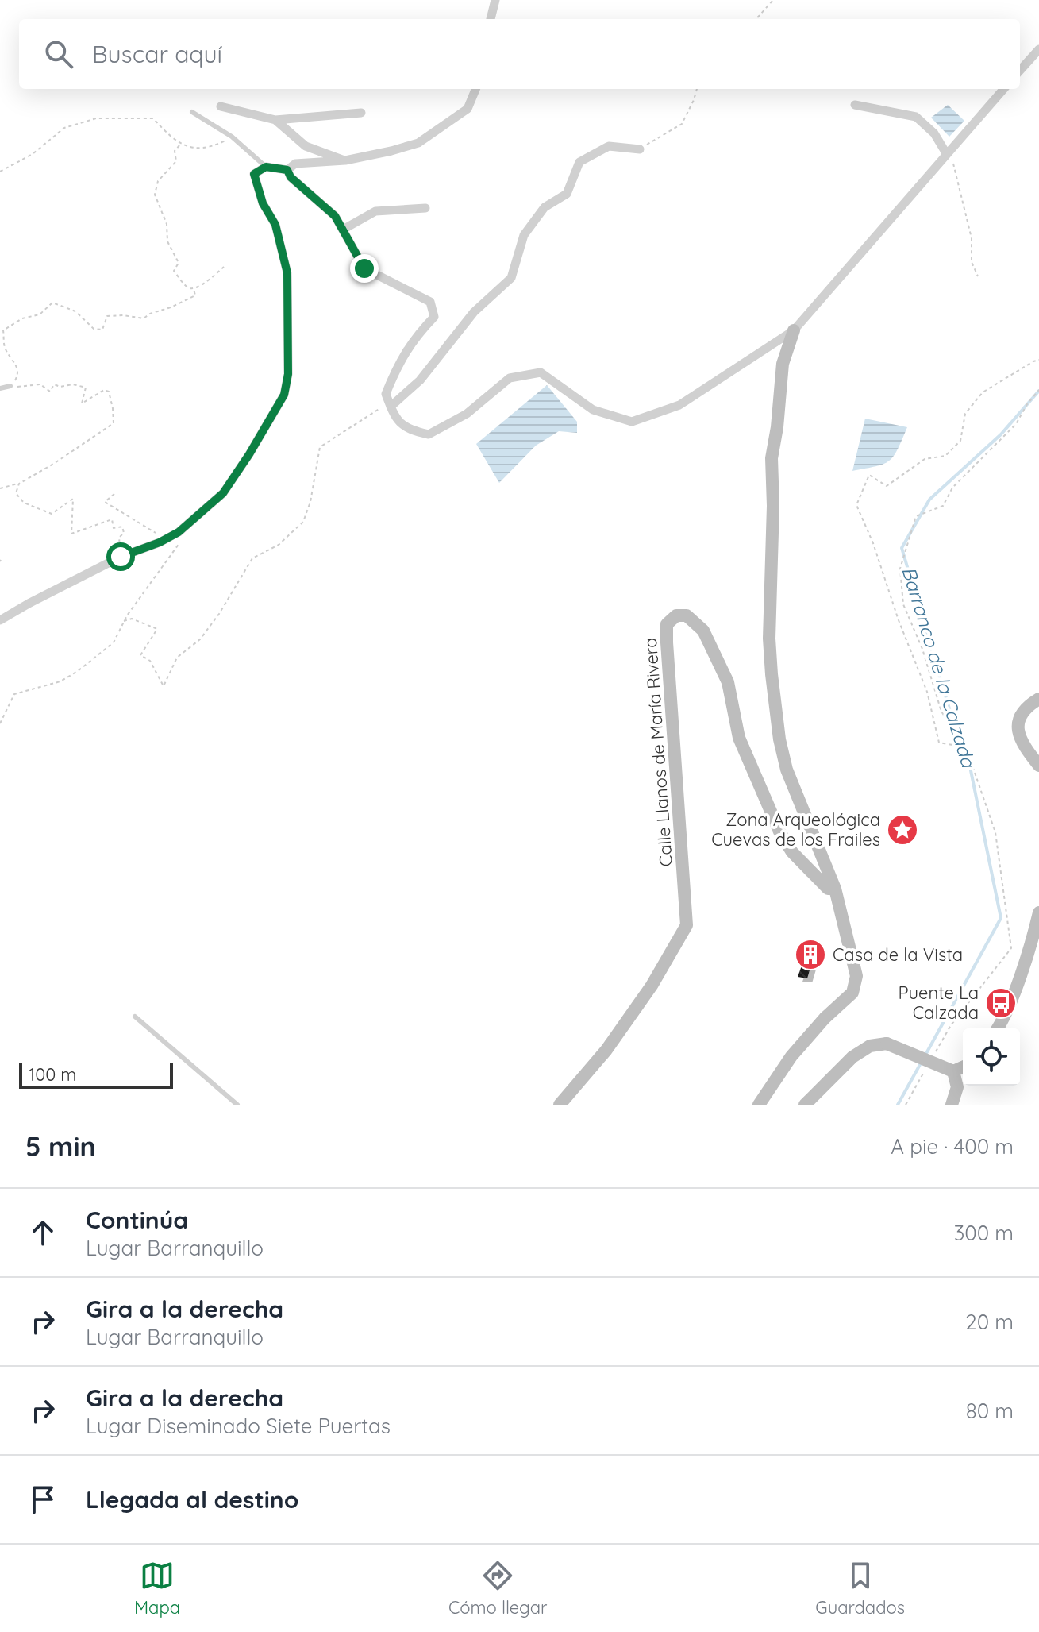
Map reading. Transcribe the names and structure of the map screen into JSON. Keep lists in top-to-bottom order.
{
  "streets": {
    "street": ["Calle Llanos de María Rivera"]
  },
  "water": ["Barranco de la Calzada"],
  "places": {
    "place": ["Zona Arqueológica Cuevas de los Frailes"],
    "building": ["Casa de la Vista"],
    "bus stop": ["Puente La Calzada"]
  },
  "scale_bar": "100 m",
  "page": {
    "search": "Buscar aquí",
    "scale": "100 m",
    "heading": ["5 min", "A pie · 400 m"],
    "list": [
      ["Continúa", "Lugar Barranquillo", "300 m"],
      ["Gira a la derecha", "Lugar Barranquillo", "20 m"],
      ["Gira a la derecha", "Lugar Diseminado Siete Puertas", "80 m"],
      "Llegada al destino"
    ],
    "nav": ["Mapa", "Cómo llegar", "Guardados"]
  }
}
